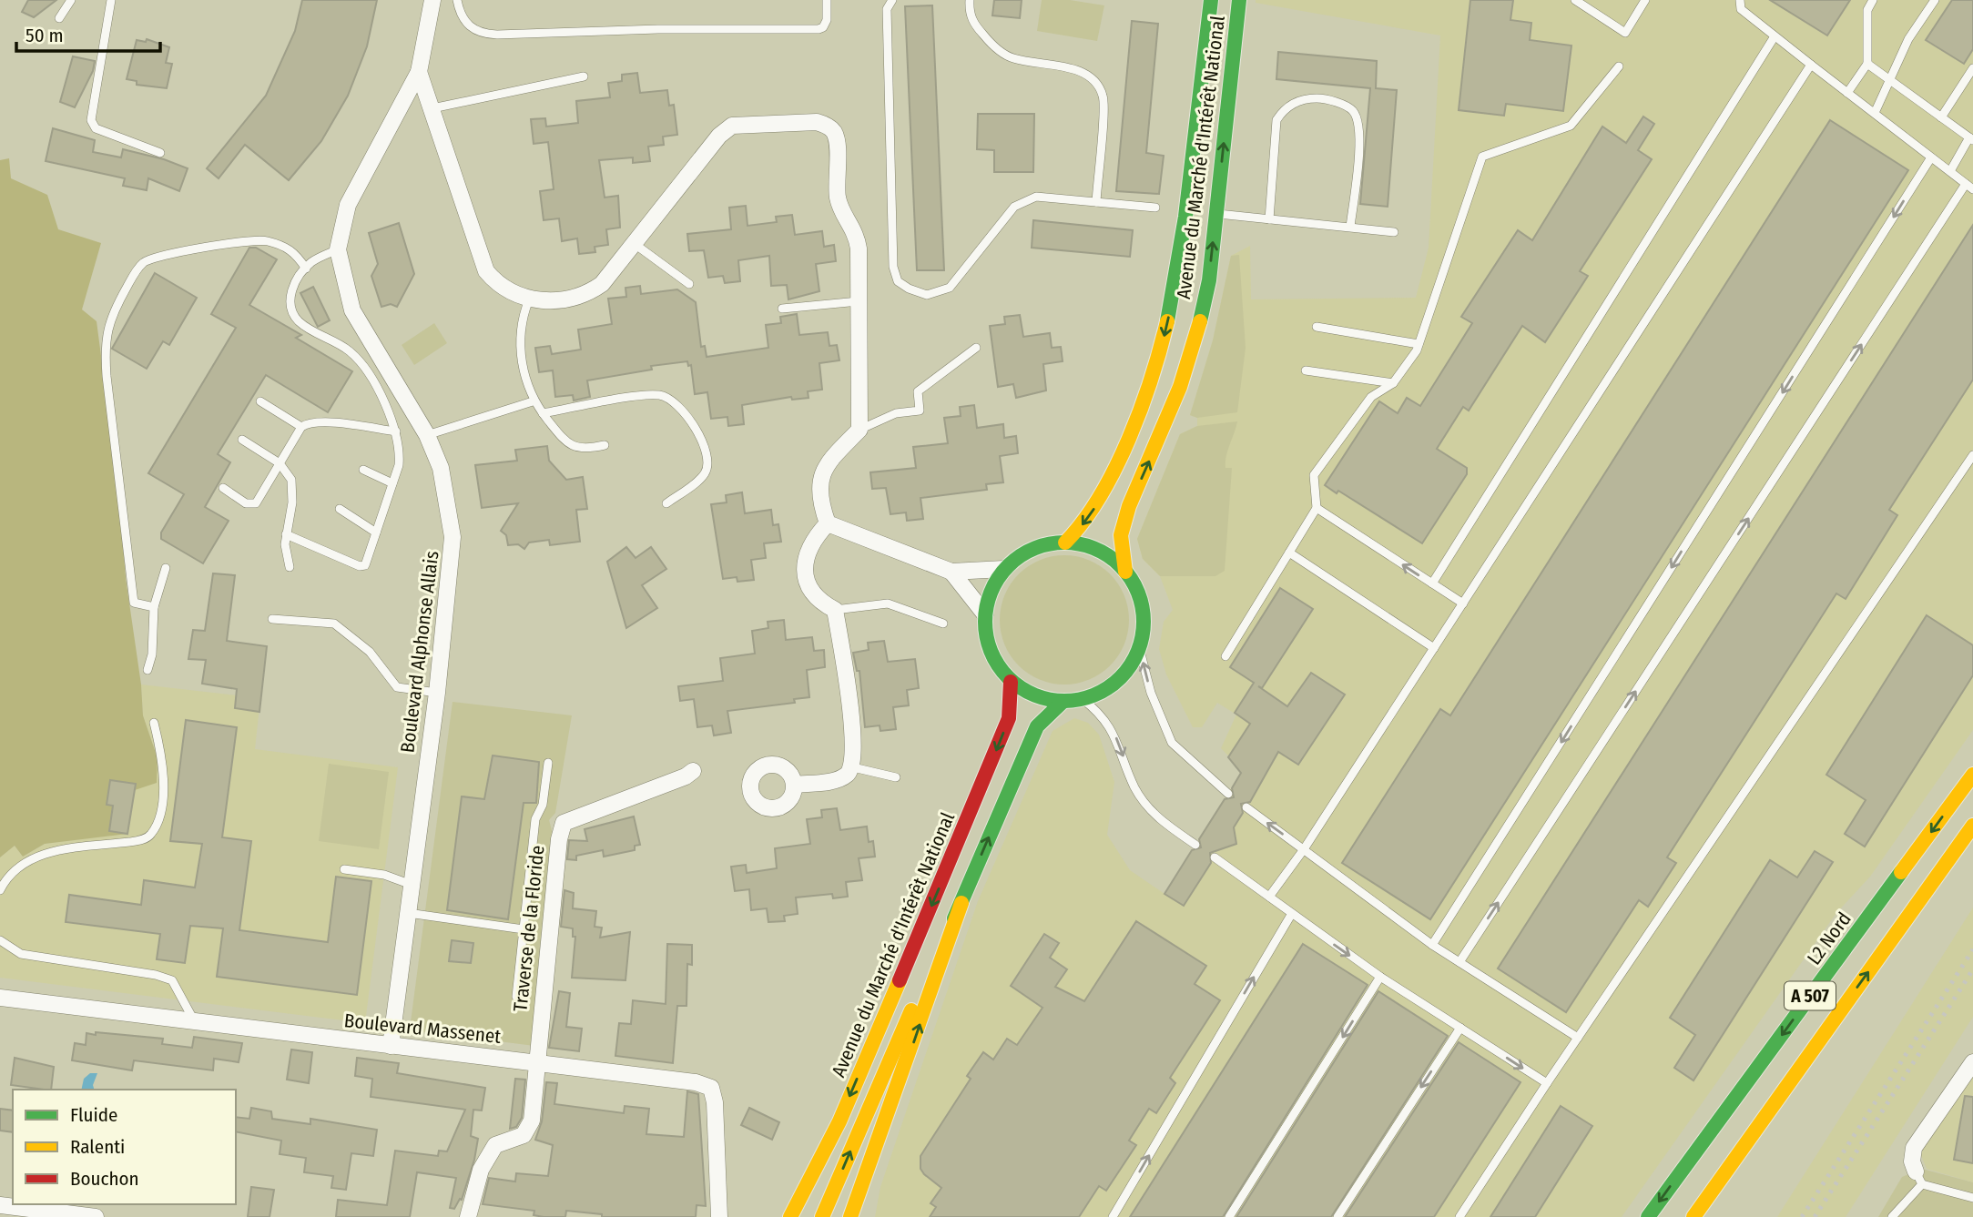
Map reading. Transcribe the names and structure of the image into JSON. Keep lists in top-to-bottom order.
{
  "streets": {
    "main road": ["Avenue du Marché d'Intérêt National", "L2 Nord", "A 507"],
    "street": ["Boulevard Alphonse Allais", "Traverse de la Floride", "Boulevard Massenet"]
  },
  "crossings": [
    ["Boulevard Alphonse Allais", "Boulevard Massenet"],
    ["Traverse de la Floride", "Boulevard Massenet"]
  ],
  "legend": ["Fluide", "Ralenti", "Bouchon"],
  "scale_bar": "50 m"
}
